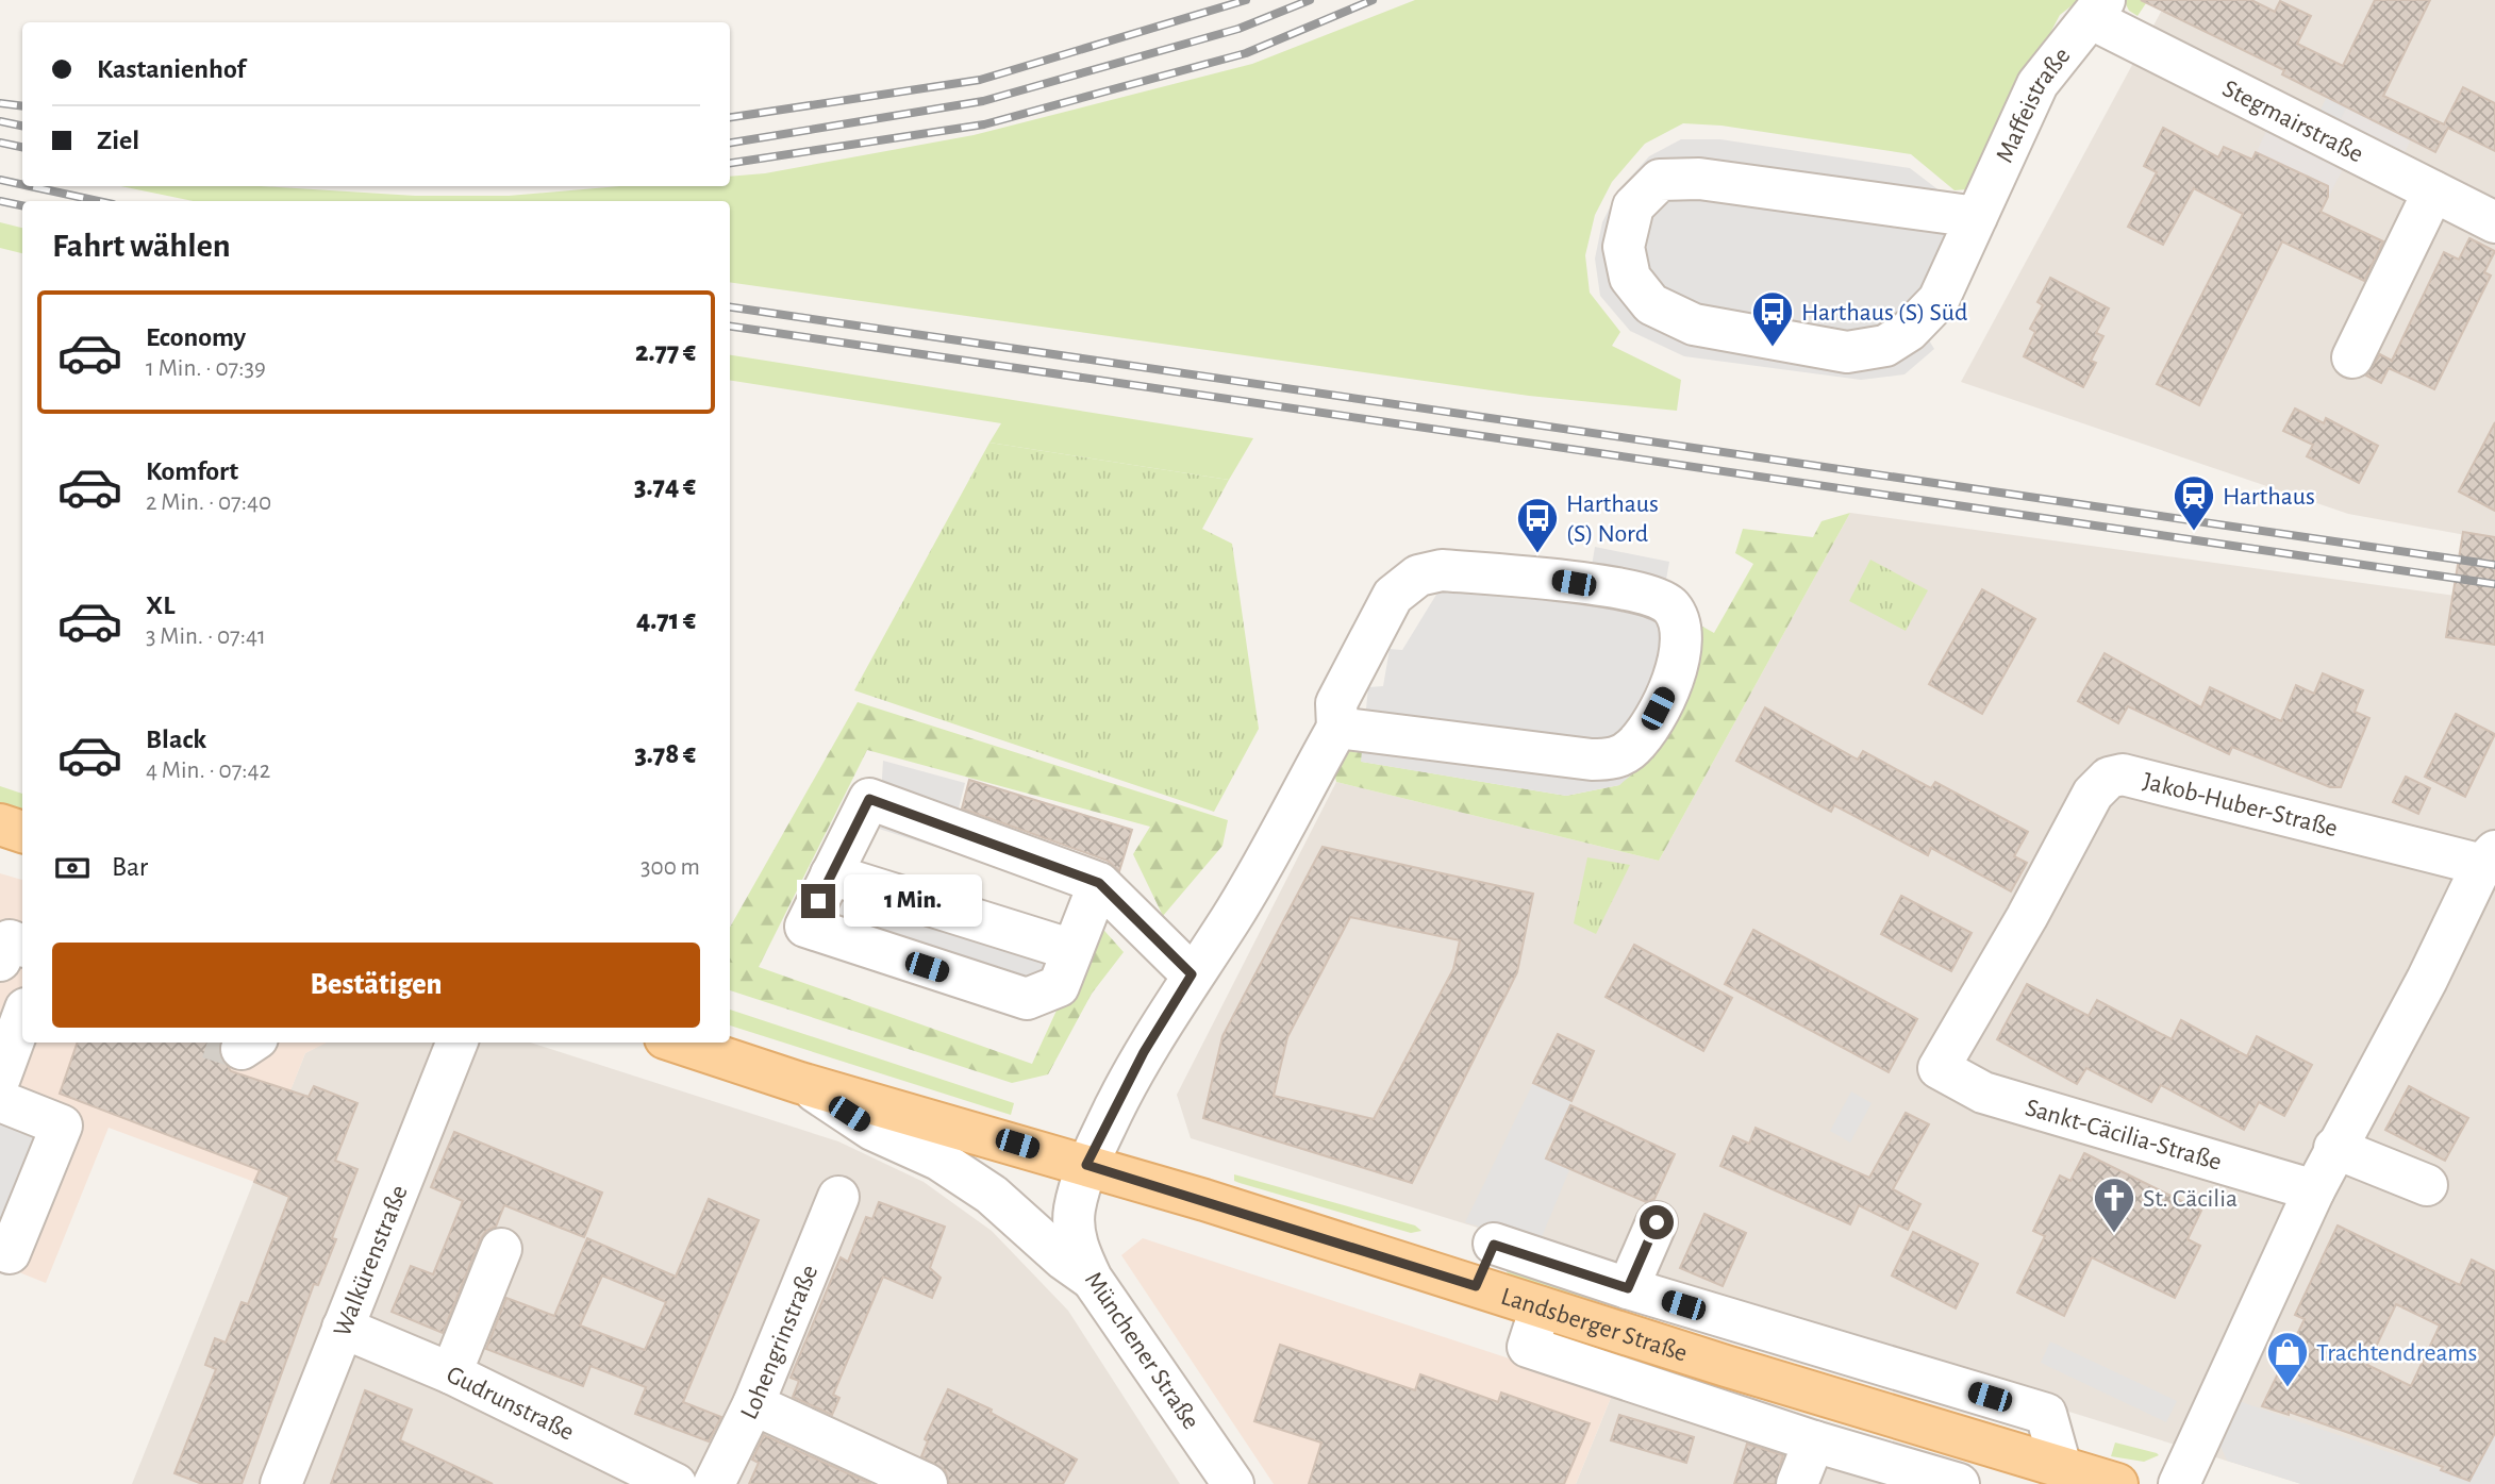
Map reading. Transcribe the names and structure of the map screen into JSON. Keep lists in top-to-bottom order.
{
  "streets": {
    "main road": ["Landsberger Straße"],
    "street": [
      "Maffeistraße",
      "Stegmairstraße",
      "Jakob-Huber-Straße",
      "Sankt-Cäcilia-Straße",
      "Walkürenstraße",
      "Lohengrinstraße",
      "Münchener Straße",
      "Gudrunstraße"
    ]
  },
  "crossings": [
    ["Maffeistraße", "Stegmairstraße"],
    ["Jakob-Huber-Straße", "Sankt-Cäcilia-Straße"],
    ["Walkürenstraße", "Gudrunstraße"],
    ["Landsberger Straße", "Münchener Straße"]
  ],
  "places": {
    "bus stop": ["Harthaus (S) Süd", "Harthaus (S) Nord"],
    "station": ["Harthaus"],
    "church": ["St. Cäcilia"],
    "shop": ["Trachtendreams"]
  },
  "page": {
    "banner": ["Kastanienhof", "Ziel"],
    "heading": "Fahrt wählen",
    "list": [
      {
        "name": "Economy",
        "note": "1 Min. · 07:39",
        "value": "2.77 €"
      },
      {
        "name": "Komfort",
        "note": "2 Min. · 07:40",
        "value": "3.74 €"
      },
      {
        "name": "XL",
        "note": "3 Min. · 07:41",
        "value": "4.71 €"
      },
      {
        "name": "Black",
        "note": "4 Min. · 07:42",
        "value": "3.78 €"
      }
    ],
    "pay": ["Bar", "300 m"],
    "bubble": "1 Min.",
    "buttons": "Bestätigen"
  }
}
